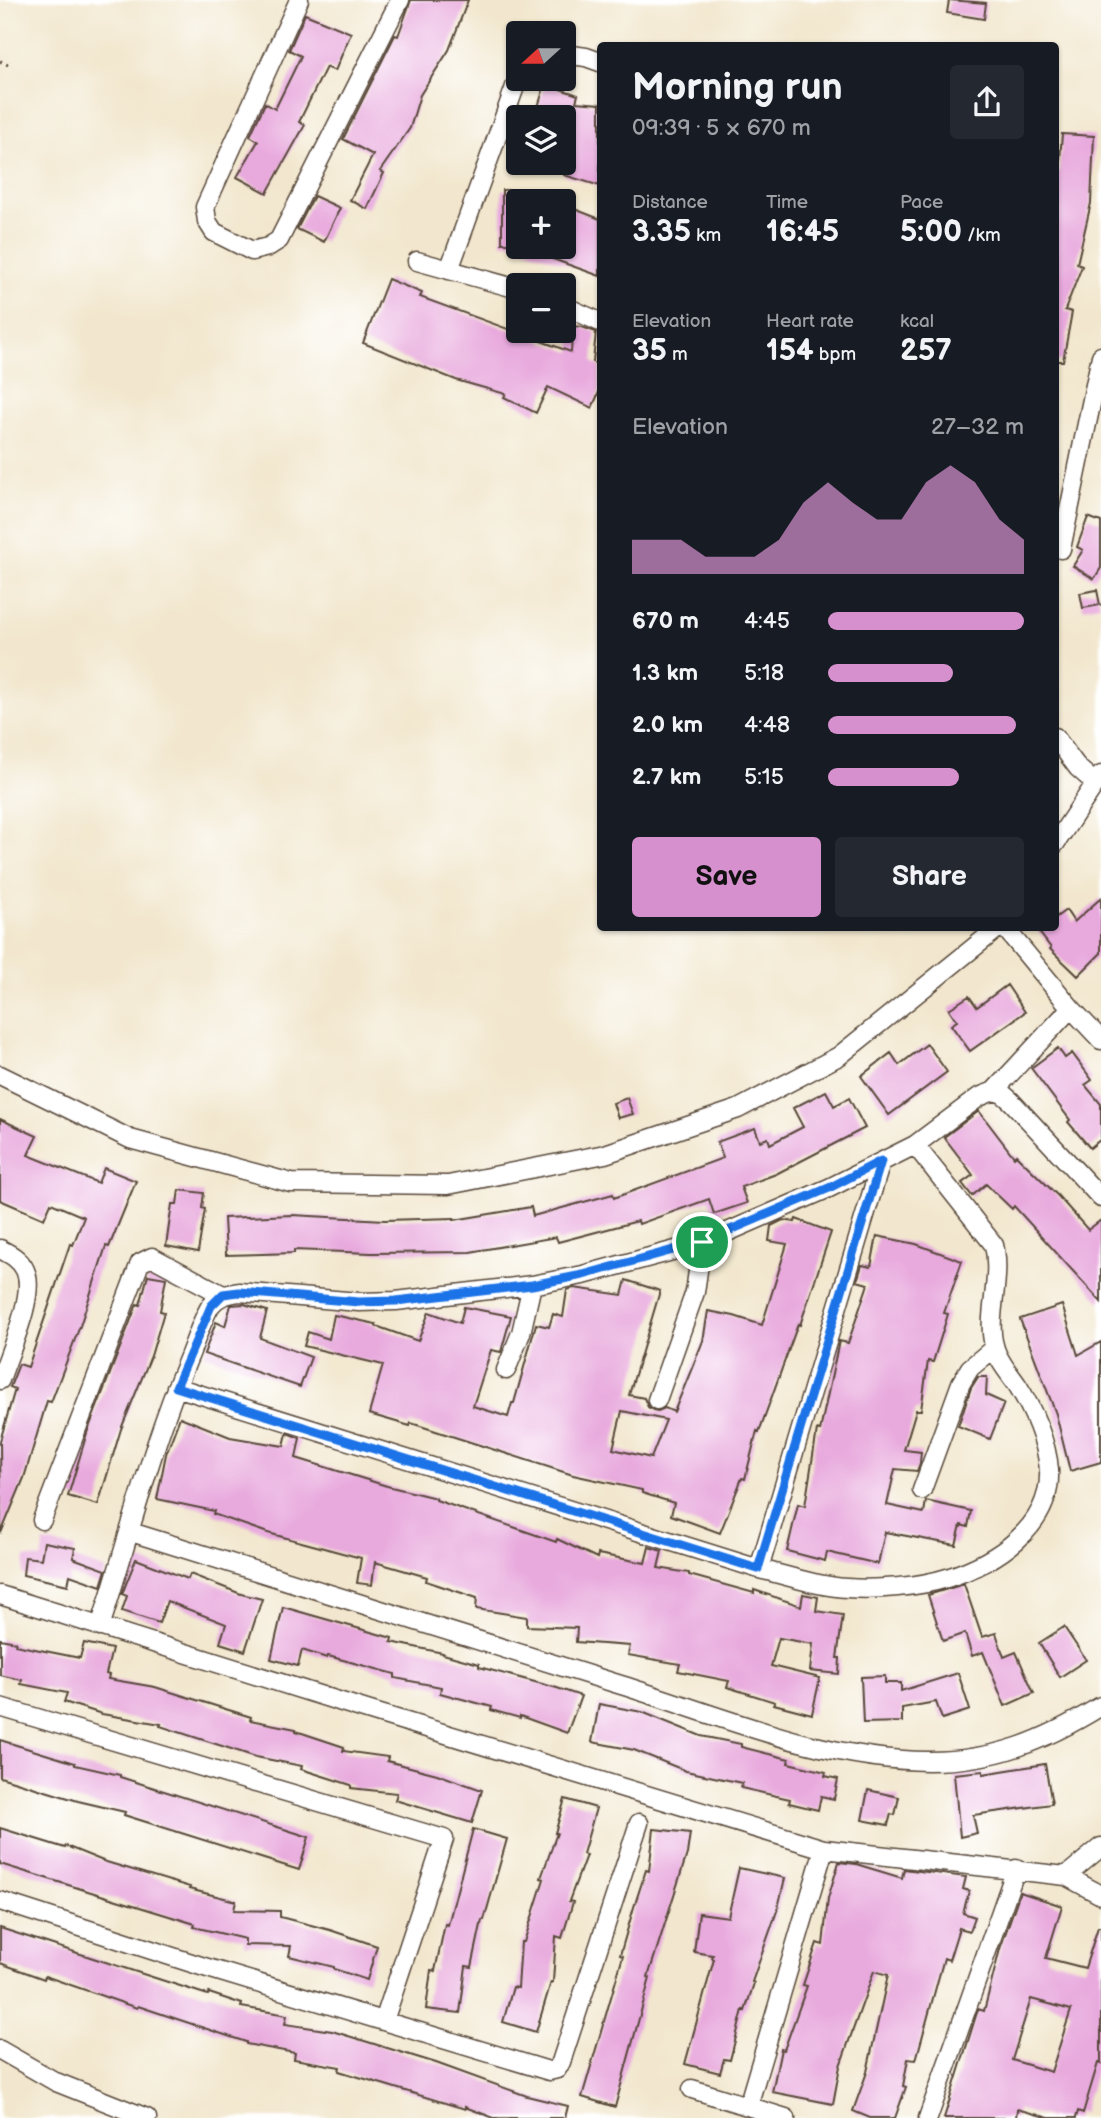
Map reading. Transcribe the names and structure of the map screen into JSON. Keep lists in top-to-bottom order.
{
  "north": "left",
  "page": {
    "map_buttons": ["+", "−"],
    "heading": ["Morning run", "09:39 · 5 × 670 m"],
    "stats": [
      ["Distance", "3.35 km"],
      ["Time", "16:45"],
      ["Pace", "5:00 /km"],
      ["Elevation", "35 m"],
      ["Heart rate", "154 bpm"],
      ["kcal", "257"]
    ],
    "chart": ["Elevation", "27–32 m"],
    "list": [
      {
        "name": "670 m",
        "note": "4:45"
      },
      {
        "name": "1.3 km",
        "note": "5:18"
      },
      {
        "name": "2.0 km",
        "note": "4:48"
      },
      {
        "name": "2.7 km",
        "note": "5:15"
      }
    ],
    "buttons": ["Save", "Share"]
  }
}
